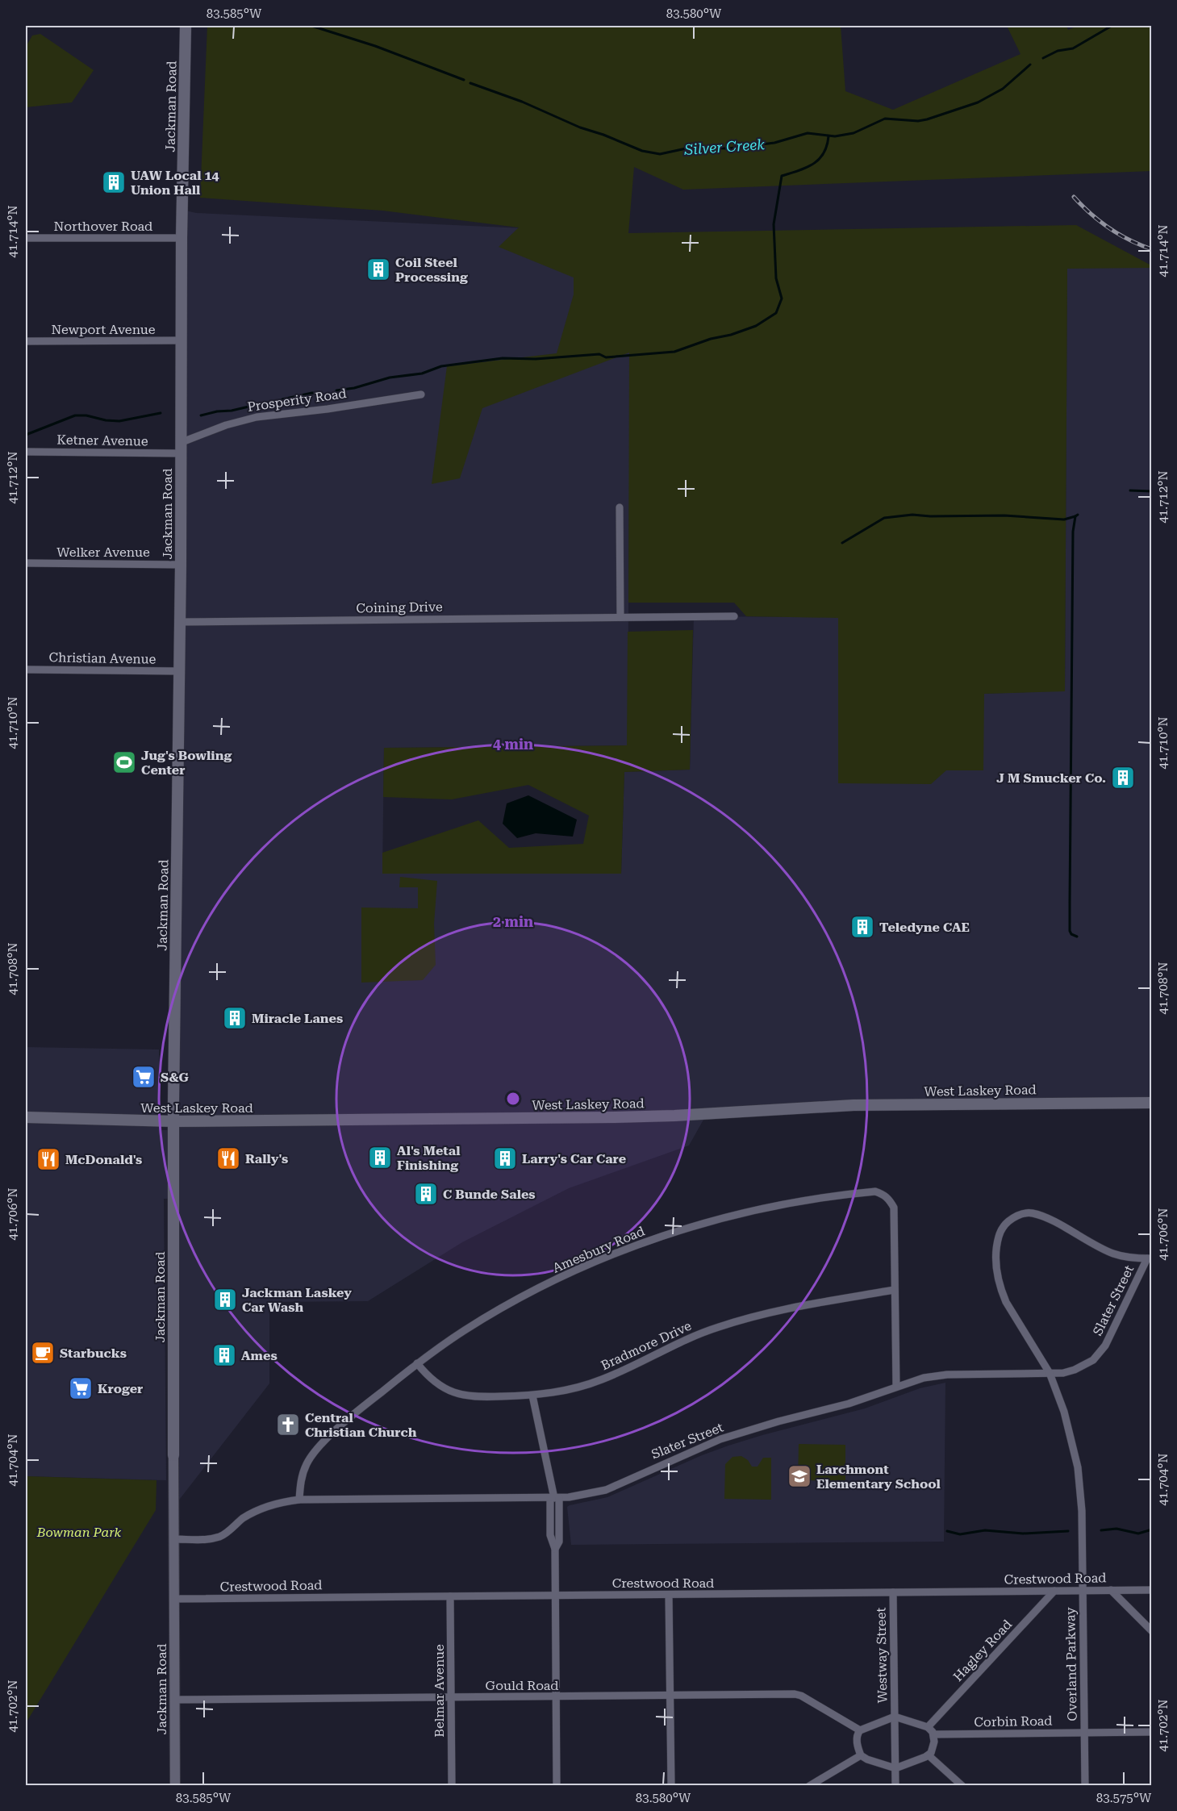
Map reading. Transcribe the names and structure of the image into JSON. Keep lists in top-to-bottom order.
{
  "streets": {
    "main road": ["Jackman Road", "West Laskey Road"],
    "street": [
      "Northover Road",
      "Newport Avenue",
      "Prosperity Road",
      "Ketner Avenue",
      "Welker Avenue",
      "Coining Drive",
      "Christian Avenue",
      "Amesbury Road",
      "Slater Street",
      "Bradmore Drive",
      "Crestwood Road",
      "Hagley Road",
      "Westway Street",
      "Overland Parkway",
      "Gould Road",
      "Belmar Avenue",
      "Corbin Road"
    ]
  },
  "crossings": [
    ["Jackman Road", "Northover Road"],
    ["Jackman Road", "Newport Avenue"],
    ["Jackman Road", "Prosperity Road"],
    ["Jackman Road", "Ketner Avenue"],
    ["Jackman Road", "Welker Avenue"],
    ["Jackman Road", "Coining Drive"],
    ["Jackman Road", "Christian Avenue"],
    ["Jackman Road", "West Laskey Road"],
    ["Jackman Road", "Slater Street"],
    ["Jackman Road", "Crestwood Road"],
    ["Jackman Road", "Gould Road"],
    ["Prosperity Road", "Ketner Avenue"],
    ["Amesbury Road", "Slater Street"],
    ["Amesbury Road", "Bradmore Drive"],
    ["Slater Street", "Overland Parkway"],
    ["Crestwood Road", "Hagley Road"],
    ["Crestwood Road", "Westway Street"],
    ["Crestwood Road", "Overland Parkway"],
    ["Crestwood Road", "Belmar Avenue"],
    ["Hagley Road", "Westway Street"],
    ["Westway Street", "Gould Road"],
    ["Overland Parkway", "Corbin Road"],
    ["Gould Road", "Belmar Avenue"]
  ],
  "water": ["Silver Creek"],
  "parks": ["Bowman Park"],
  "places": {
    "building": [
      "UAW Local 14 Union Hall",
      "Coil Steel Processing",
      "J M Smucker Co.",
      "Teledyne CAE",
      "Miracle Lanes",
      "Al's Metal Finishing",
      "Larry's Car Care",
      "C Bunde Sales",
      "Jackman Laskey Car Wash",
      "Ames"
    ],
    "sports": ["Jug's Bowling Center"],
    "supermarket": ["S&G", "Kroger"],
    "restaurant": ["Rally's", "McDonald's"],
    "cafe": ["Starbucks"],
    "church": ["Central Christian Church"],
    "school or university": ["Larchmont Elementary School"]
  },
  "coordinates": [
    "83.585°W",
    "83.580°W",
    "41.714°N",
    "41.712°N",
    "41.710°N",
    "41.708°N",
    "41.706°N",
    "41.704°N",
    "41.702°N",
    "83.575°W"
  ],
  "rings": ["4 min", "2 min"]
}
